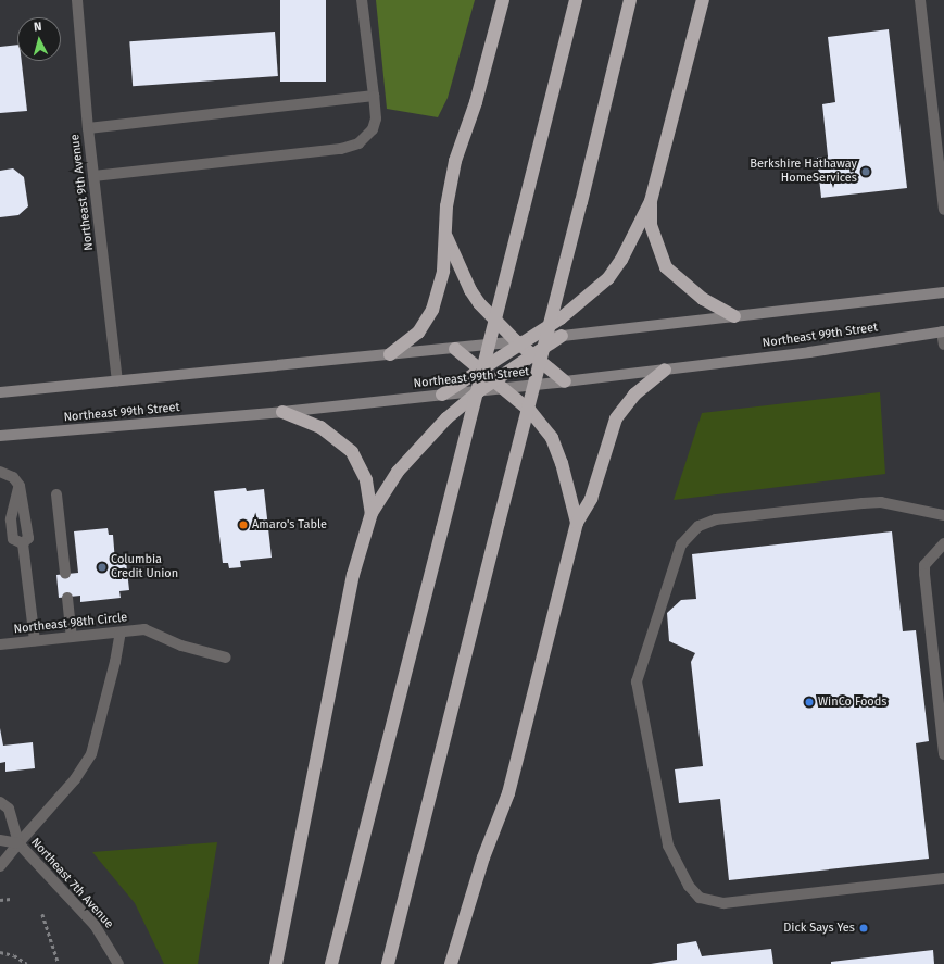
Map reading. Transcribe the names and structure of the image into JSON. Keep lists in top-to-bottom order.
{
  "streets": {
    "main road": ["Northeast 99th Street"],
    "street": ["Northeast 9th Avenue", "Northeast 98th Circle", "Northeast 7th Avenue"]
  },
  "places": [
    "Berkshire Hathaway HomeServices",
    "Amaro's Table",
    "Columbia Credit Union",
    "WinCo Foods",
    "Dick Says Yes"
  ],
  "north": "top"
}
